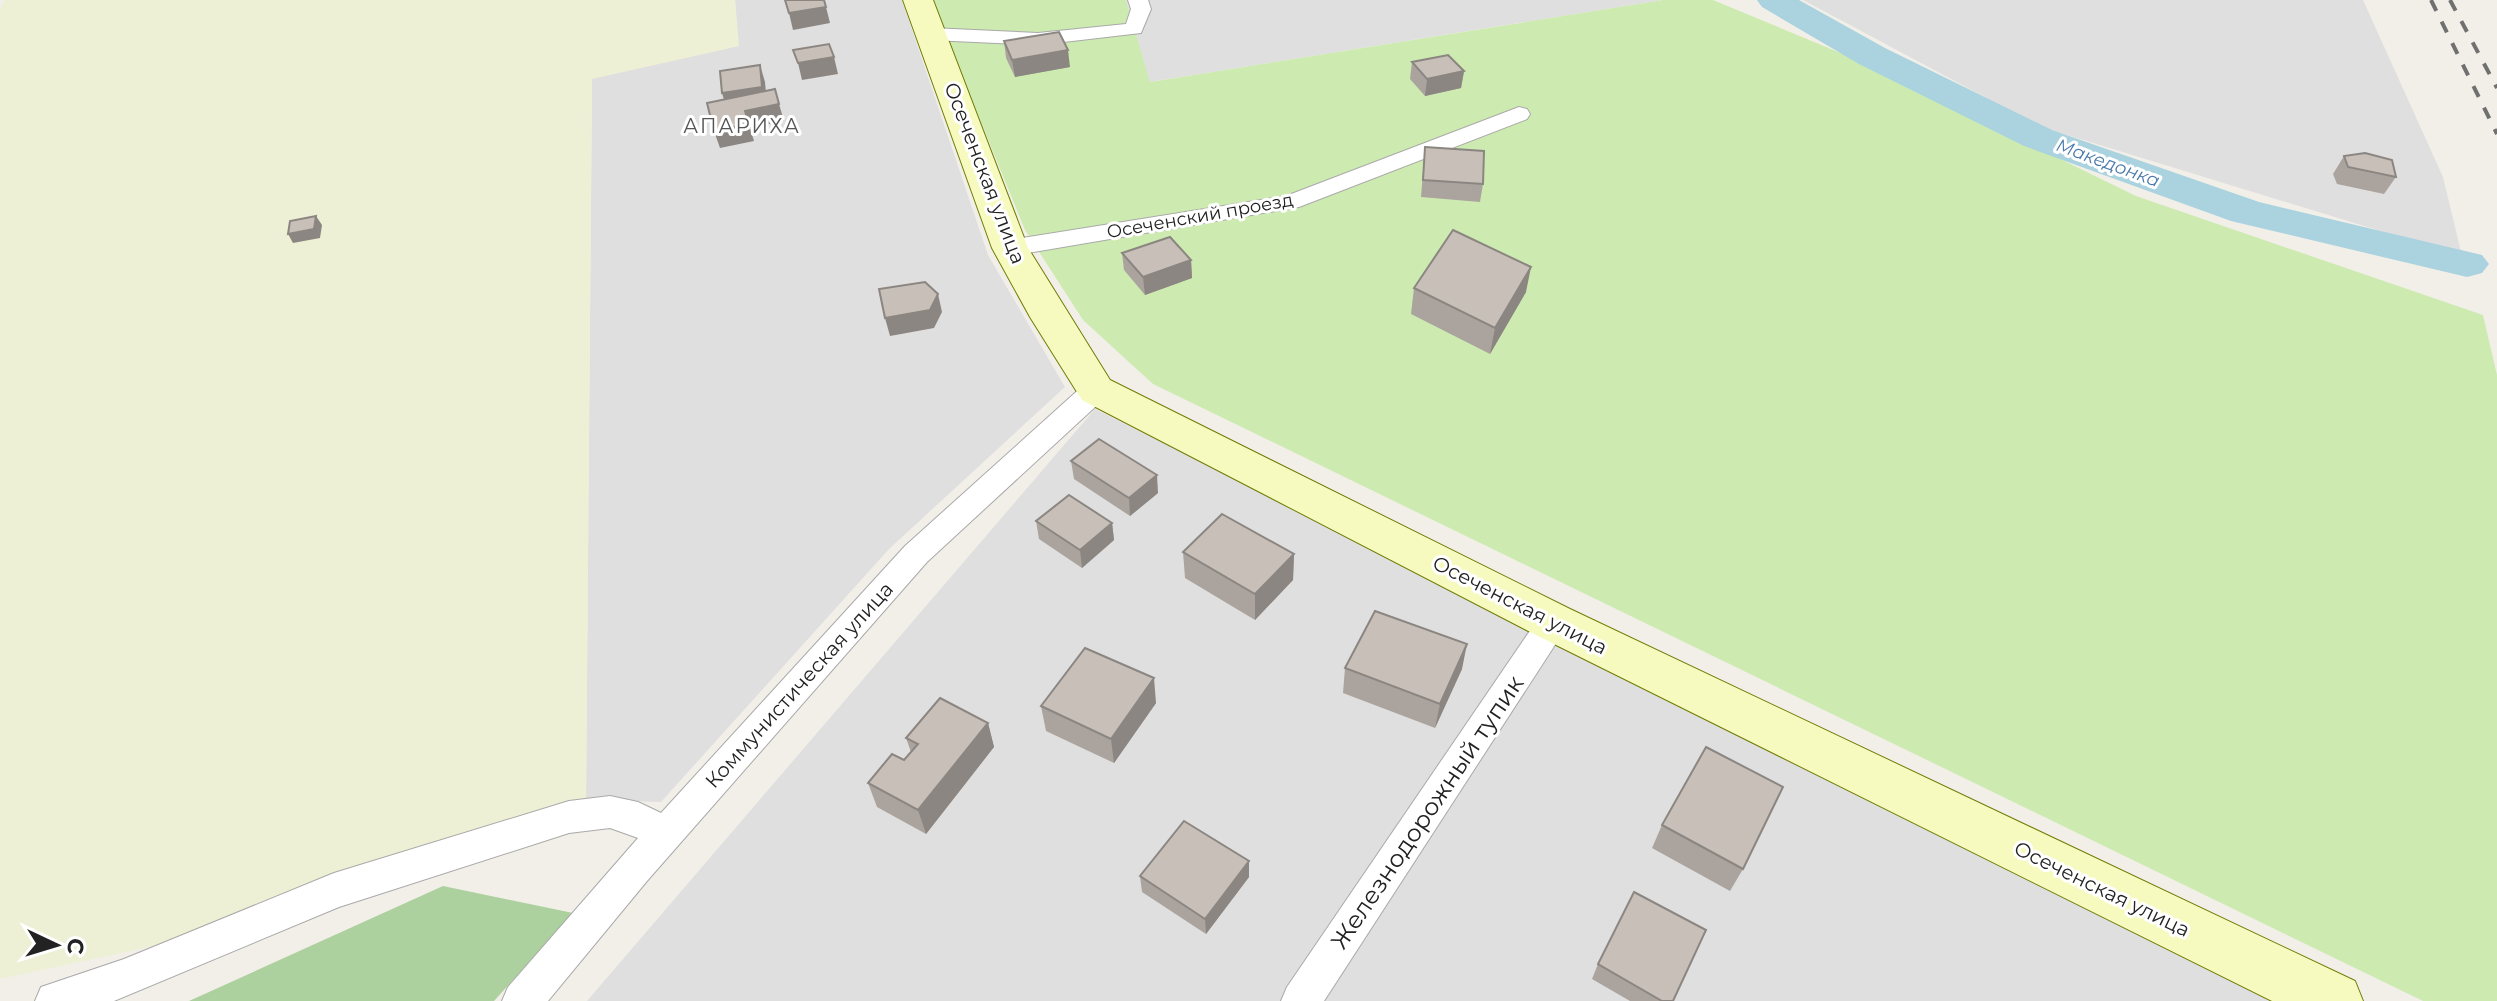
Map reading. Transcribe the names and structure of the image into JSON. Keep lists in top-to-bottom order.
{
  "streets": {
    "street": [
      "Осеченская улица",
      "Осеченский проезд",
      "Коммунистическая улица",
      "Железнодорожный тупик"
    ]
  },
  "crossings": [
    ["Осеченская улица", "Осеченский проезд"],
    ["Осеченская улица", "Коммунистическая улица"],
    ["Осеченская улица", "Железнодорожный тупик"]
  ],
  "districts": ["АПАРИХА"],
  "water": ["Македонка"],
  "north": "right"
}
